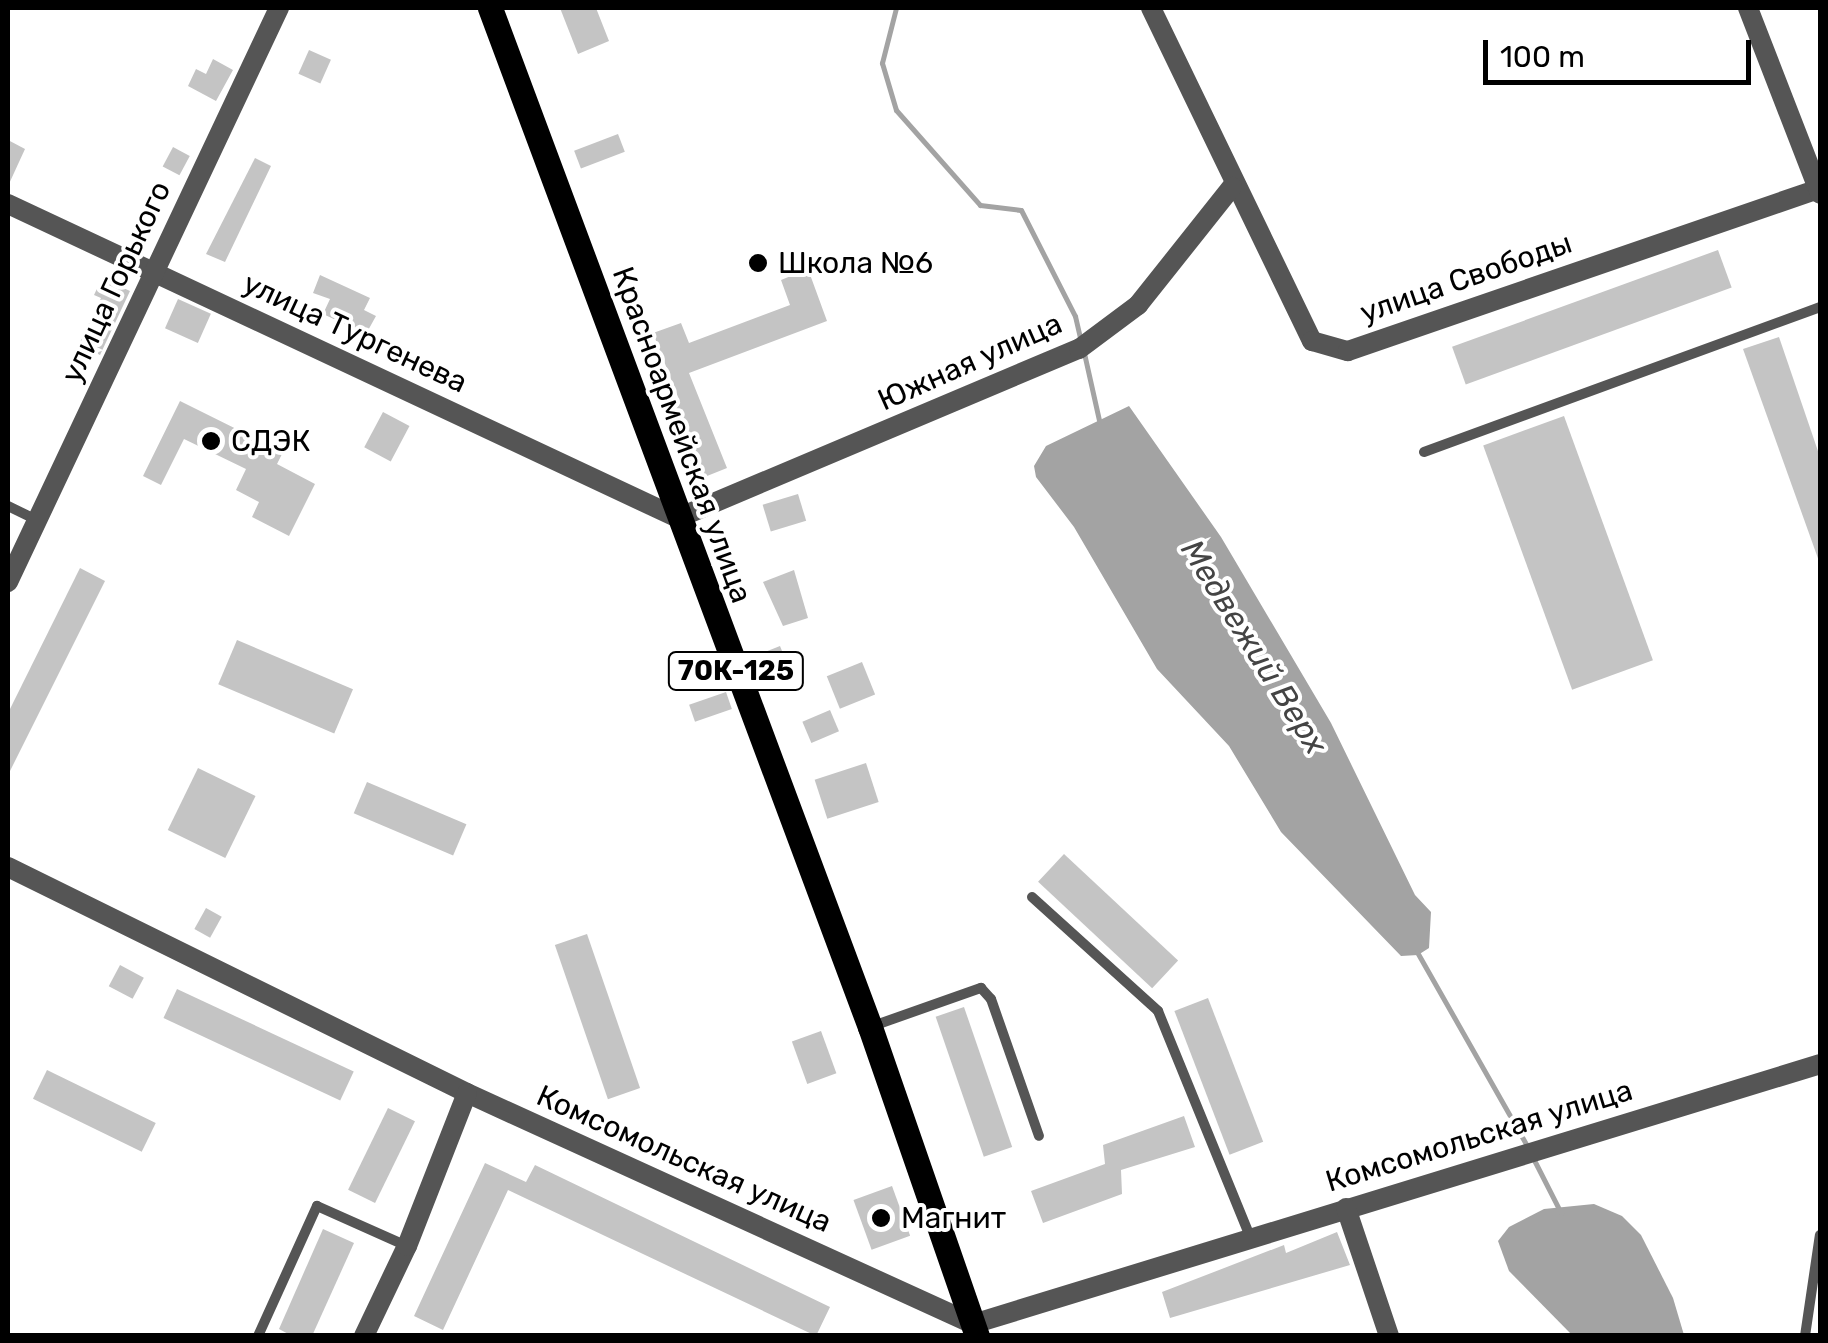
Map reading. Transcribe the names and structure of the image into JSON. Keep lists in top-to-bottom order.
{
  "streets": {
    "main road": ["Красноармейская улица", "70К-125"],
    "street": [
      "улица Свободы",
      "улица Горького",
      "улица Тургенева",
      "Южная улица",
      "Комсомольская улица"
    ]
  },
  "crossings": [
    ["улица Свободы", "Южная улица"],
    ["улица Горького", "улица Тургенева"],
    ["улица Тургенева", "Южная улица"],
    ["улица Тургенева", "Красноармейская улица"],
    ["Южная улица", "Красноармейская улица"],
    ["Красноармейская улица", "Комсомольская улица"]
  ],
  "water": ["Медвежий Верх"],
  "places": ["Школа №6", "СДЭК", "Магнит"],
  "scale_bar": "100 m"
}
